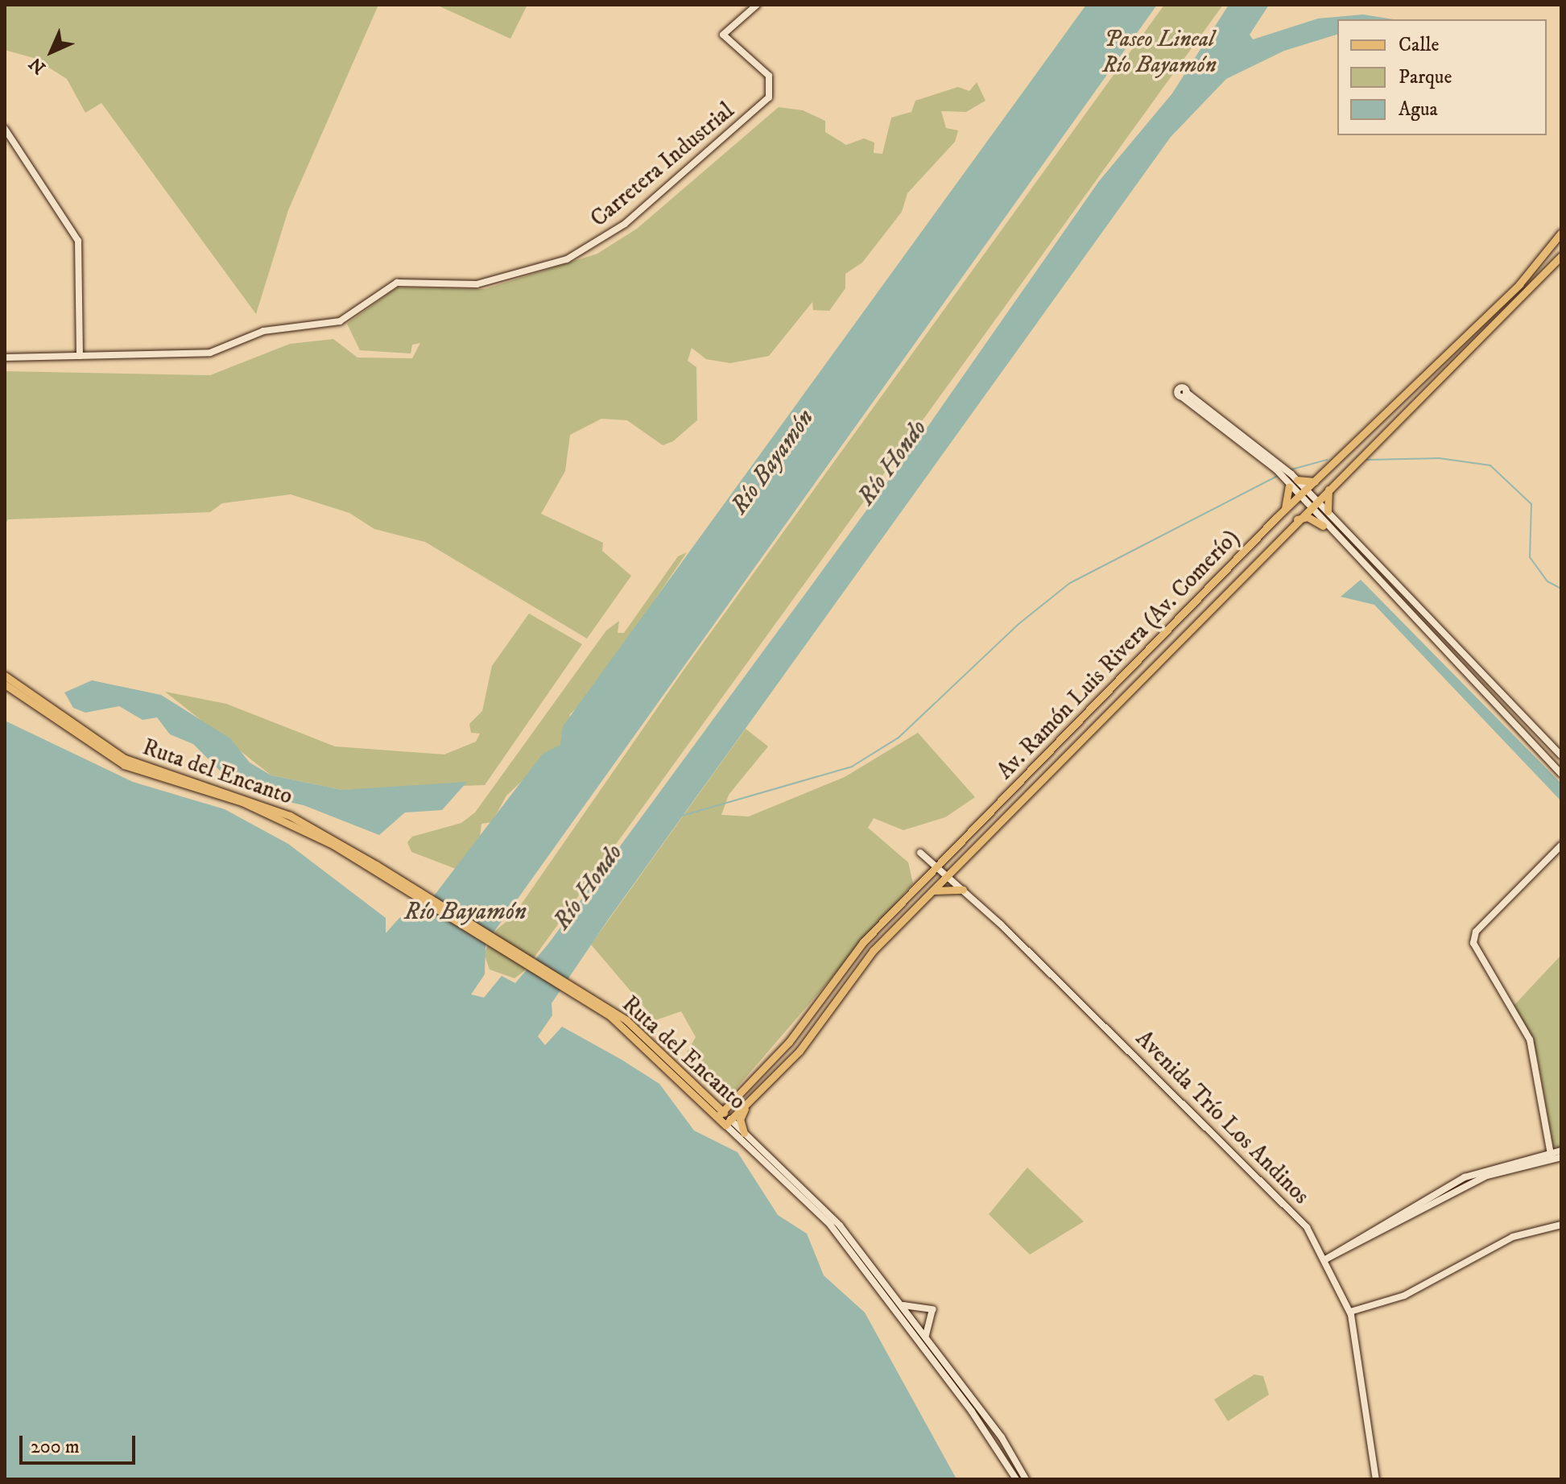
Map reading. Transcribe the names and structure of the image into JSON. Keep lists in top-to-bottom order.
{
  "streets": {
    "main road": ["Av. Ramón Luis Rivera (Av. Comerío)", "Ruta del Encanto"],
    "street": ["Carretera Industrial", "Avenida Trío Los Andinos"]
  },
  "crossings": [
    ["Av. Ramón Luis Rivera (Av. Comerío)", "Ruta del Encanto"],
    ["Av. Ramón Luis Rivera (Av. Comerío)", "Avenida Trío Los Andinos"]
  ],
  "water": ["Río Bayamón", "Río Hondo"],
  "parks": ["Paseo Lineal Río Bayamón"],
  "legend": ["Calle", "Parque", "Agua"],
  "scale_bar": "200 m",
  "north": "bottom left"
}
